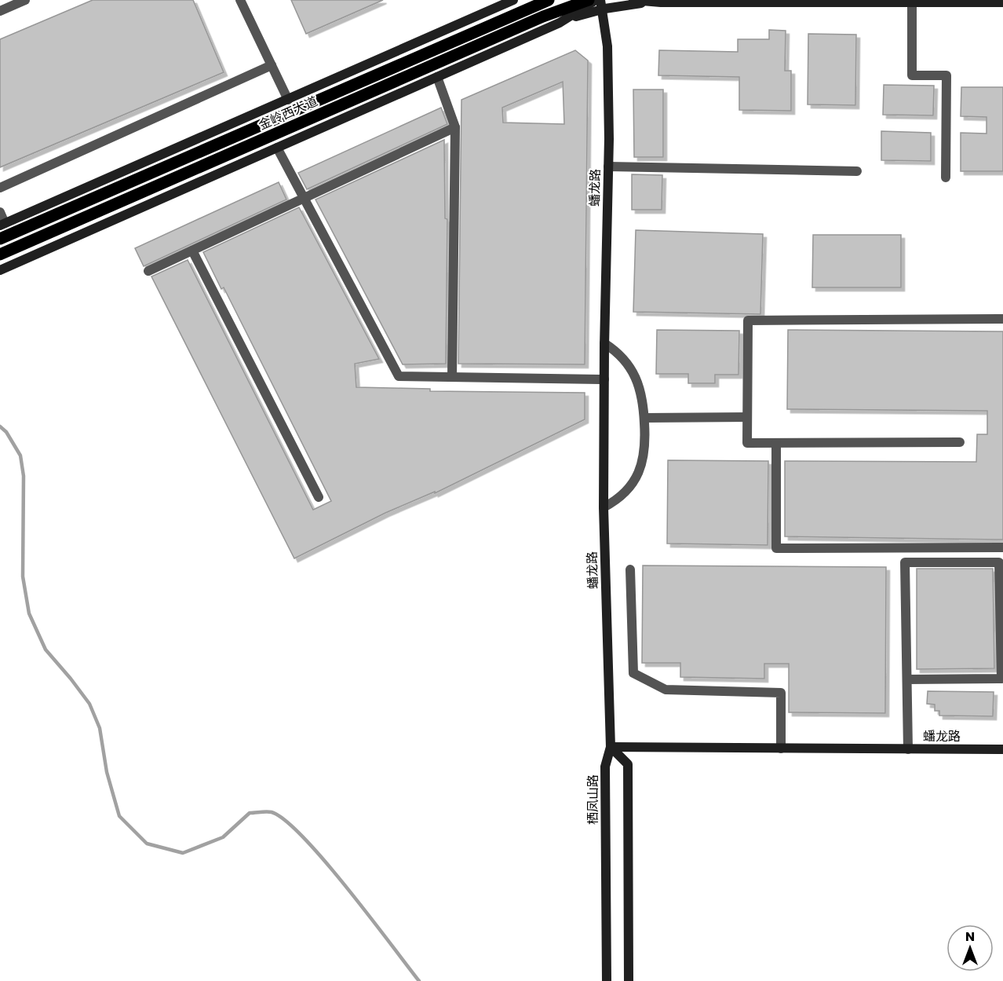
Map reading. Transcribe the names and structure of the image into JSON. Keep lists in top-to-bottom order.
{
  "streets": {
    "main road": ["金岭西大道"],
    "street": ["蟠龙路", "栖凤山路"]
  },
  "crossings": [
    ["蟠龙路", "栖凤山路"]
  ],
  "north": "top"
}
